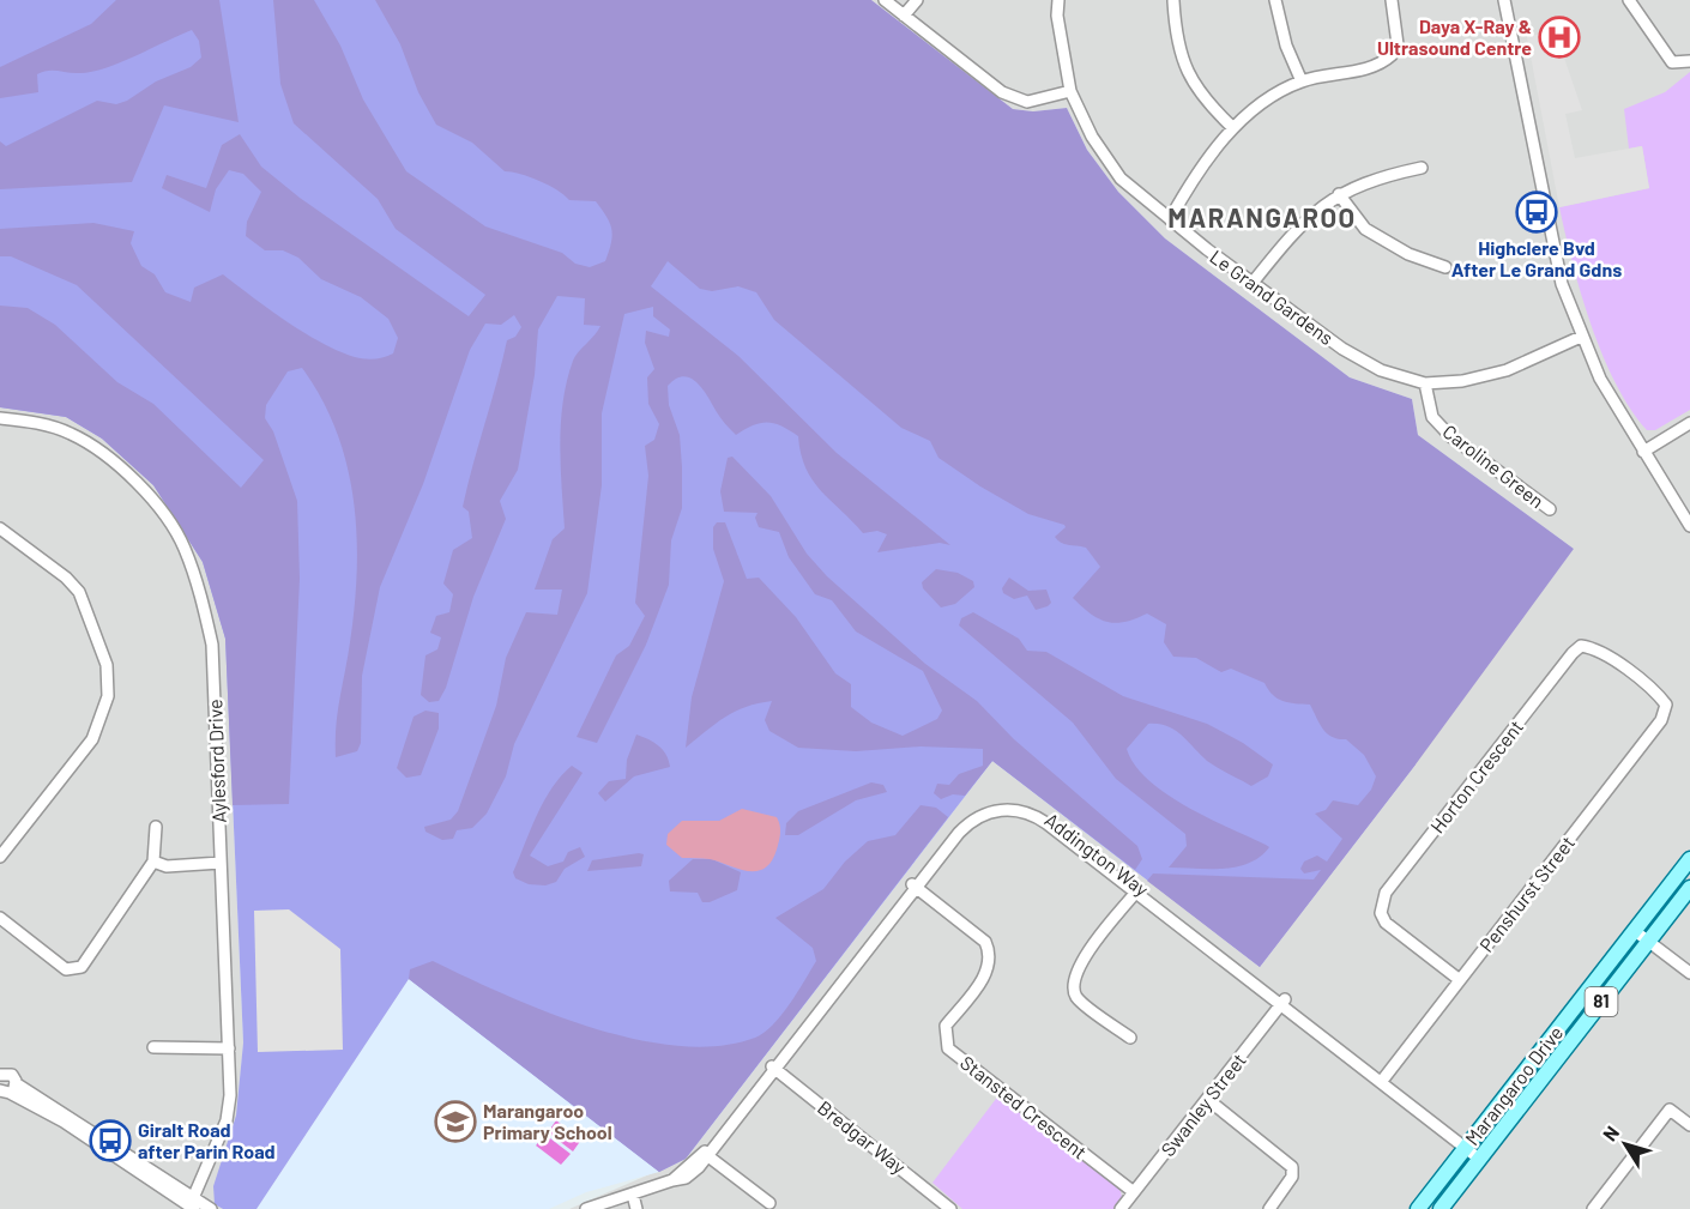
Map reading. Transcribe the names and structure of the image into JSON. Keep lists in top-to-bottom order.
{
  "streets": {
    "main road": ["81", "Marangaroo Drive"],
    "street": [
      "Le Grand Gardens",
      "Caroline Green",
      "Aylesford Drive",
      "Horton Crescent",
      "Addington Way",
      "Penshurst Street",
      "Swanley Street",
      "Stansted Crescent",
      "Bredgar Way"
    ]
  },
  "crossings": [
    ["Le Grand Gardens", "Caroline Green"],
    ["Horton Crescent", "Penshurst Street"],
    ["Addington Way", "Penshurst Street"],
    ["Addington Way", "Marangaroo Drive"],
    ["Addington Way", "Swanley Street"],
    ["Addington Way", "Stansted Crescent"],
    ["Addington Way", "Bredgar Way"],
    ["Swanley Street", "Stansted Crescent"]
  ],
  "districts": ["MARANGAROO"],
  "places": {
    "hospital": ["Daya X-Ray & Ultrasound Centre"],
    "bus stop": ["Highclere Bvd After Le Grand Gdns", "Giralt Road after Parin Road"],
    "school or university": ["Marangaroo Primary School"]
  },
  "north": "top left"
}
